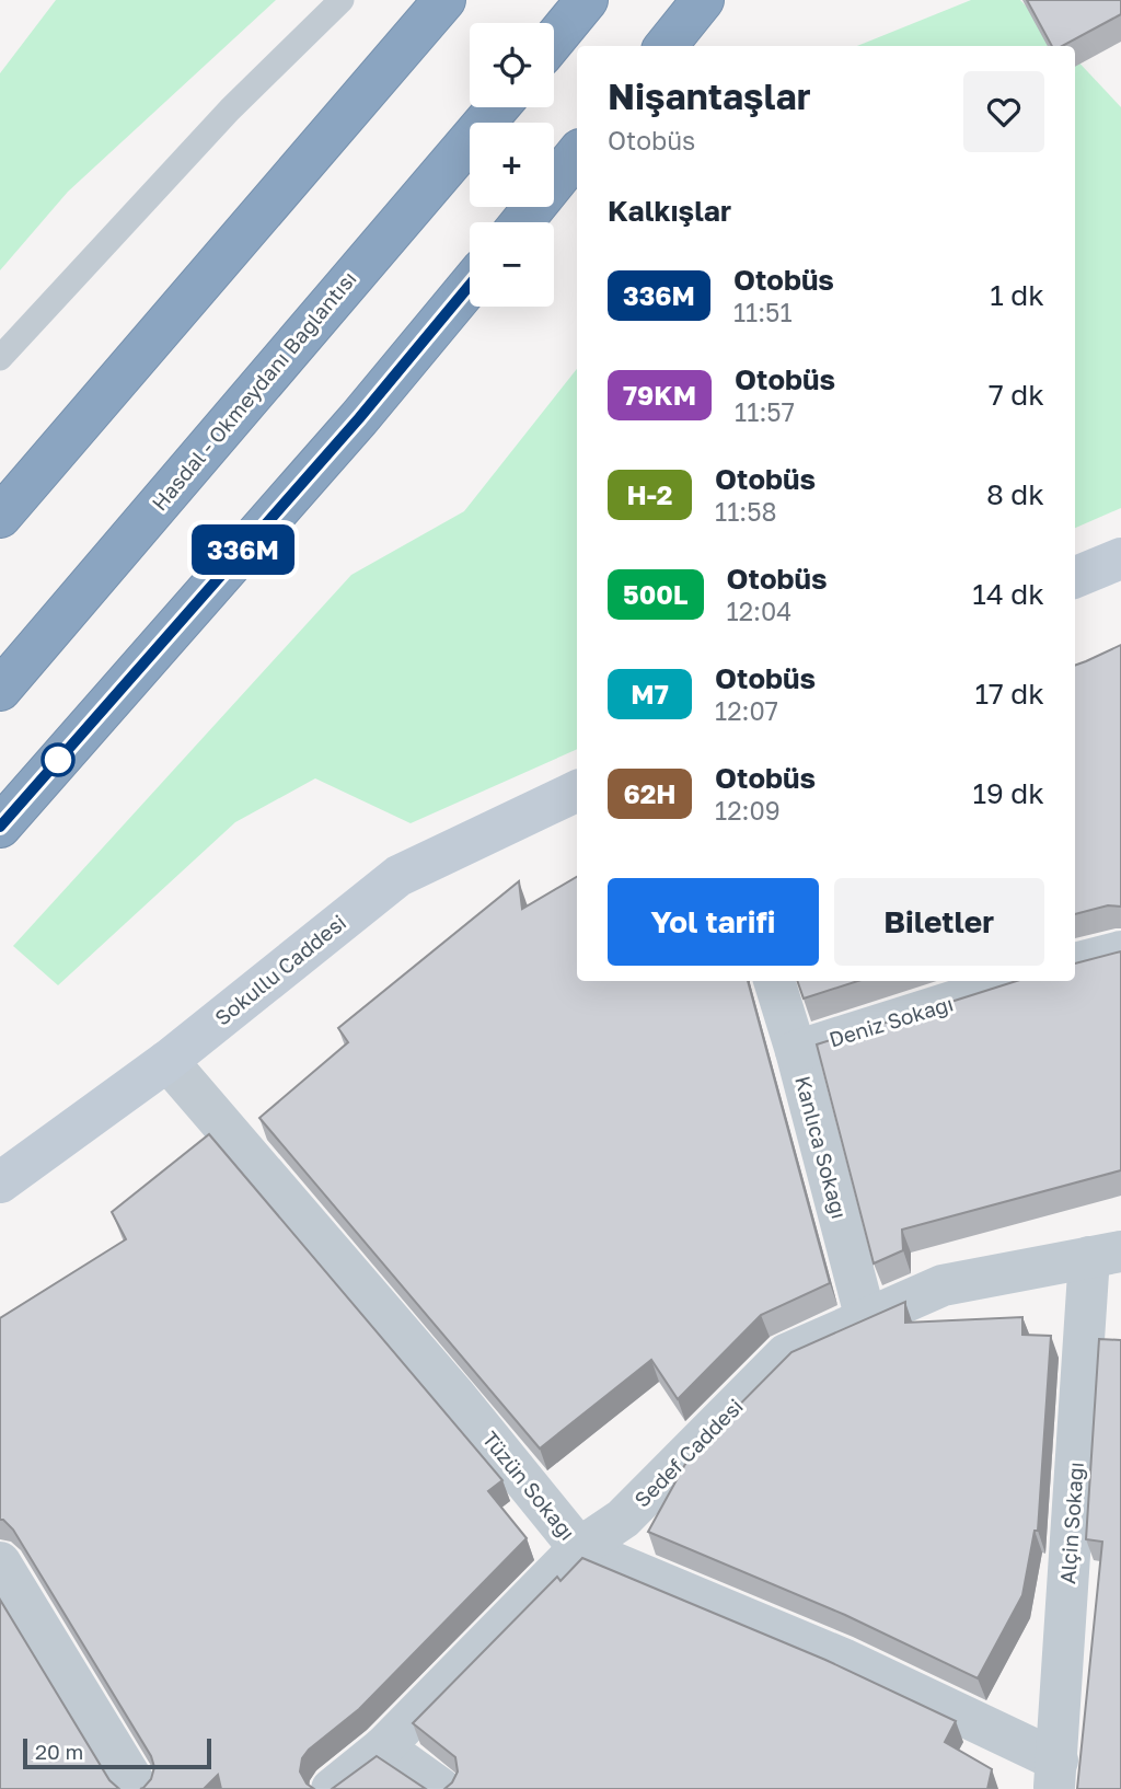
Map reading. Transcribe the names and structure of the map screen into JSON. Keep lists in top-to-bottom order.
{
  "streets": {
    "highway": ["Hasdal - Okmeydanı Bağlantısı"],
    "main road": ["Sokullu Caddesi"],
    "street": [
      "Deniz Sokağı",
      "Kanlıca Sokağı",
      "Sedef Caddesi",
      "Tüzün Sokağı",
      "Alçin Sokağı"
    ]
  },
  "crossings": [
    ["Sokullu Caddesi", "Tüzün Sokağı"],
    ["Deniz Sokağı", "Kanlıca Sokağı"],
    ["Kanlıca Sokağı", "Sedef Caddesi"],
    ["Sedef Caddesi", "Tüzün Sokağı"],
    ["Sedef Caddesi", "Alçin Sokağı"],
    ["Tüzün Sokağı", "Alçin Sokağı"]
  ],
  "lines": ["bus line 336M"],
  "scale_bar": "20 m",
  "page": {
    "on_map": "336M",
    "map_buttons": ["+", "−"],
    "heading": [
      ["Nişantaşlar", "Otobüs"],
      "Kalkışlar"
    ],
    "list": [
      {
        "mark": "336M",
        "name": "Otobüs",
        "note": "11:51",
        "value": "1 dk"
      },
      {
        "mark": "79KM",
        "name": "Otobüs",
        "note": "11:57",
        "value": "7 dk"
      },
      {
        "mark": "H-2",
        "name": "Otobüs",
        "note": "11:58",
        "value": "8 dk"
      },
      {
        "mark": "500L",
        "name": "Otobüs",
        "note": "12:04",
        "value": "14 dk"
      },
      {
        "mark": "M7",
        "name": "Otobüs",
        "note": "12:07",
        "value": "17 dk"
      },
      {
        "mark": "62H",
        "name": "Otobüs",
        "note": "12:09",
        "value": "19 dk"
      }
    ],
    "buttons": ["Yol tarifi", "Biletler"],
    "scale": "20 m"
  }
}
